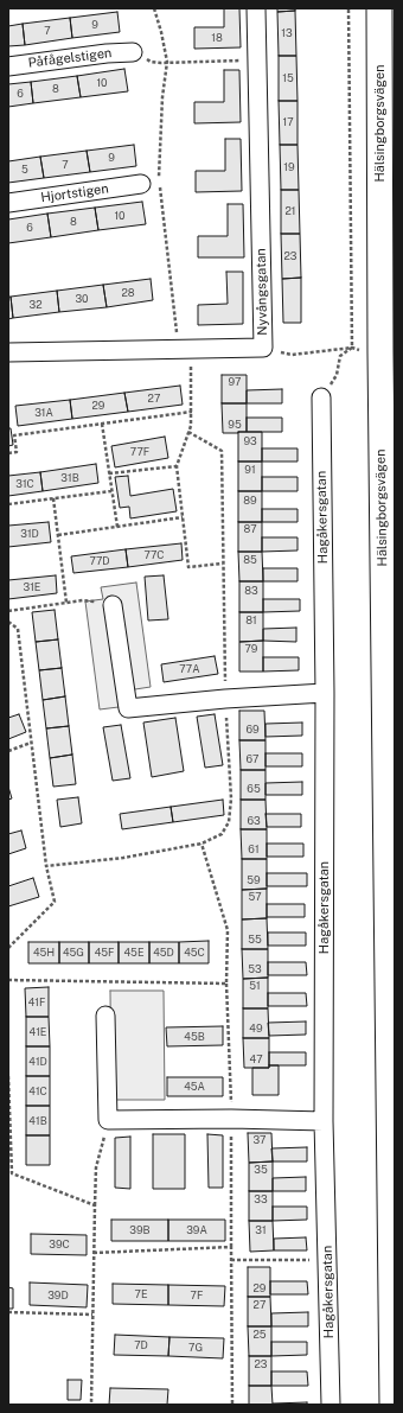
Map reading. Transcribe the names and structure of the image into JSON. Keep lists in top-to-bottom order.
{
  "streets": {
    "main road": ["Hälsingborgsvägen"],
    "street": [
      "Påfågelstigen",
      "Hjortstigen",
      "Nyvångsgatan",
      "Hagåkersgatan"
    ]
  },
  "house_numbers": [
    "9",
    "7",
    "13",
    "18",
    "15",
    "10",
    "8",
    "6",
    "17",
    "9",
    "7",
    "19",
    "5",
    "21",
    "10",
    "8",
    "6",
    "23",
    "28",
    "30",
    "32",
    "97",
    "27",
    "29",
    "31A",
    "95",
    "93",
    "77F",
    "91",
    "31B",
    "31C",
    "89",
    "87",
    "31D",
    "77C",
    "85",
    "77D",
    "31E",
    "83",
    "81",
    "79",
    "77A",
    "69",
    "67",
    "65",
    "63",
    "61",
    "59",
    "57",
    "55",
    "45H",
    "45G",
    "45F",
    "45E",
    "45D",
    "45C",
    "53",
    "51",
    "41F",
    "49",
    "41E",
    "45B",
    "47",
    "41D",
    "45A",
    "41C",
    "41B",
    "37",
    "35",
    "33",
    "39B",
    "39A",
    "31",
    "39C",
    "29",
    "7E",
    "39D",
    "7F",
    "27",
    "25",
    "7D",
    "7G",
    "23"
  ]
}
